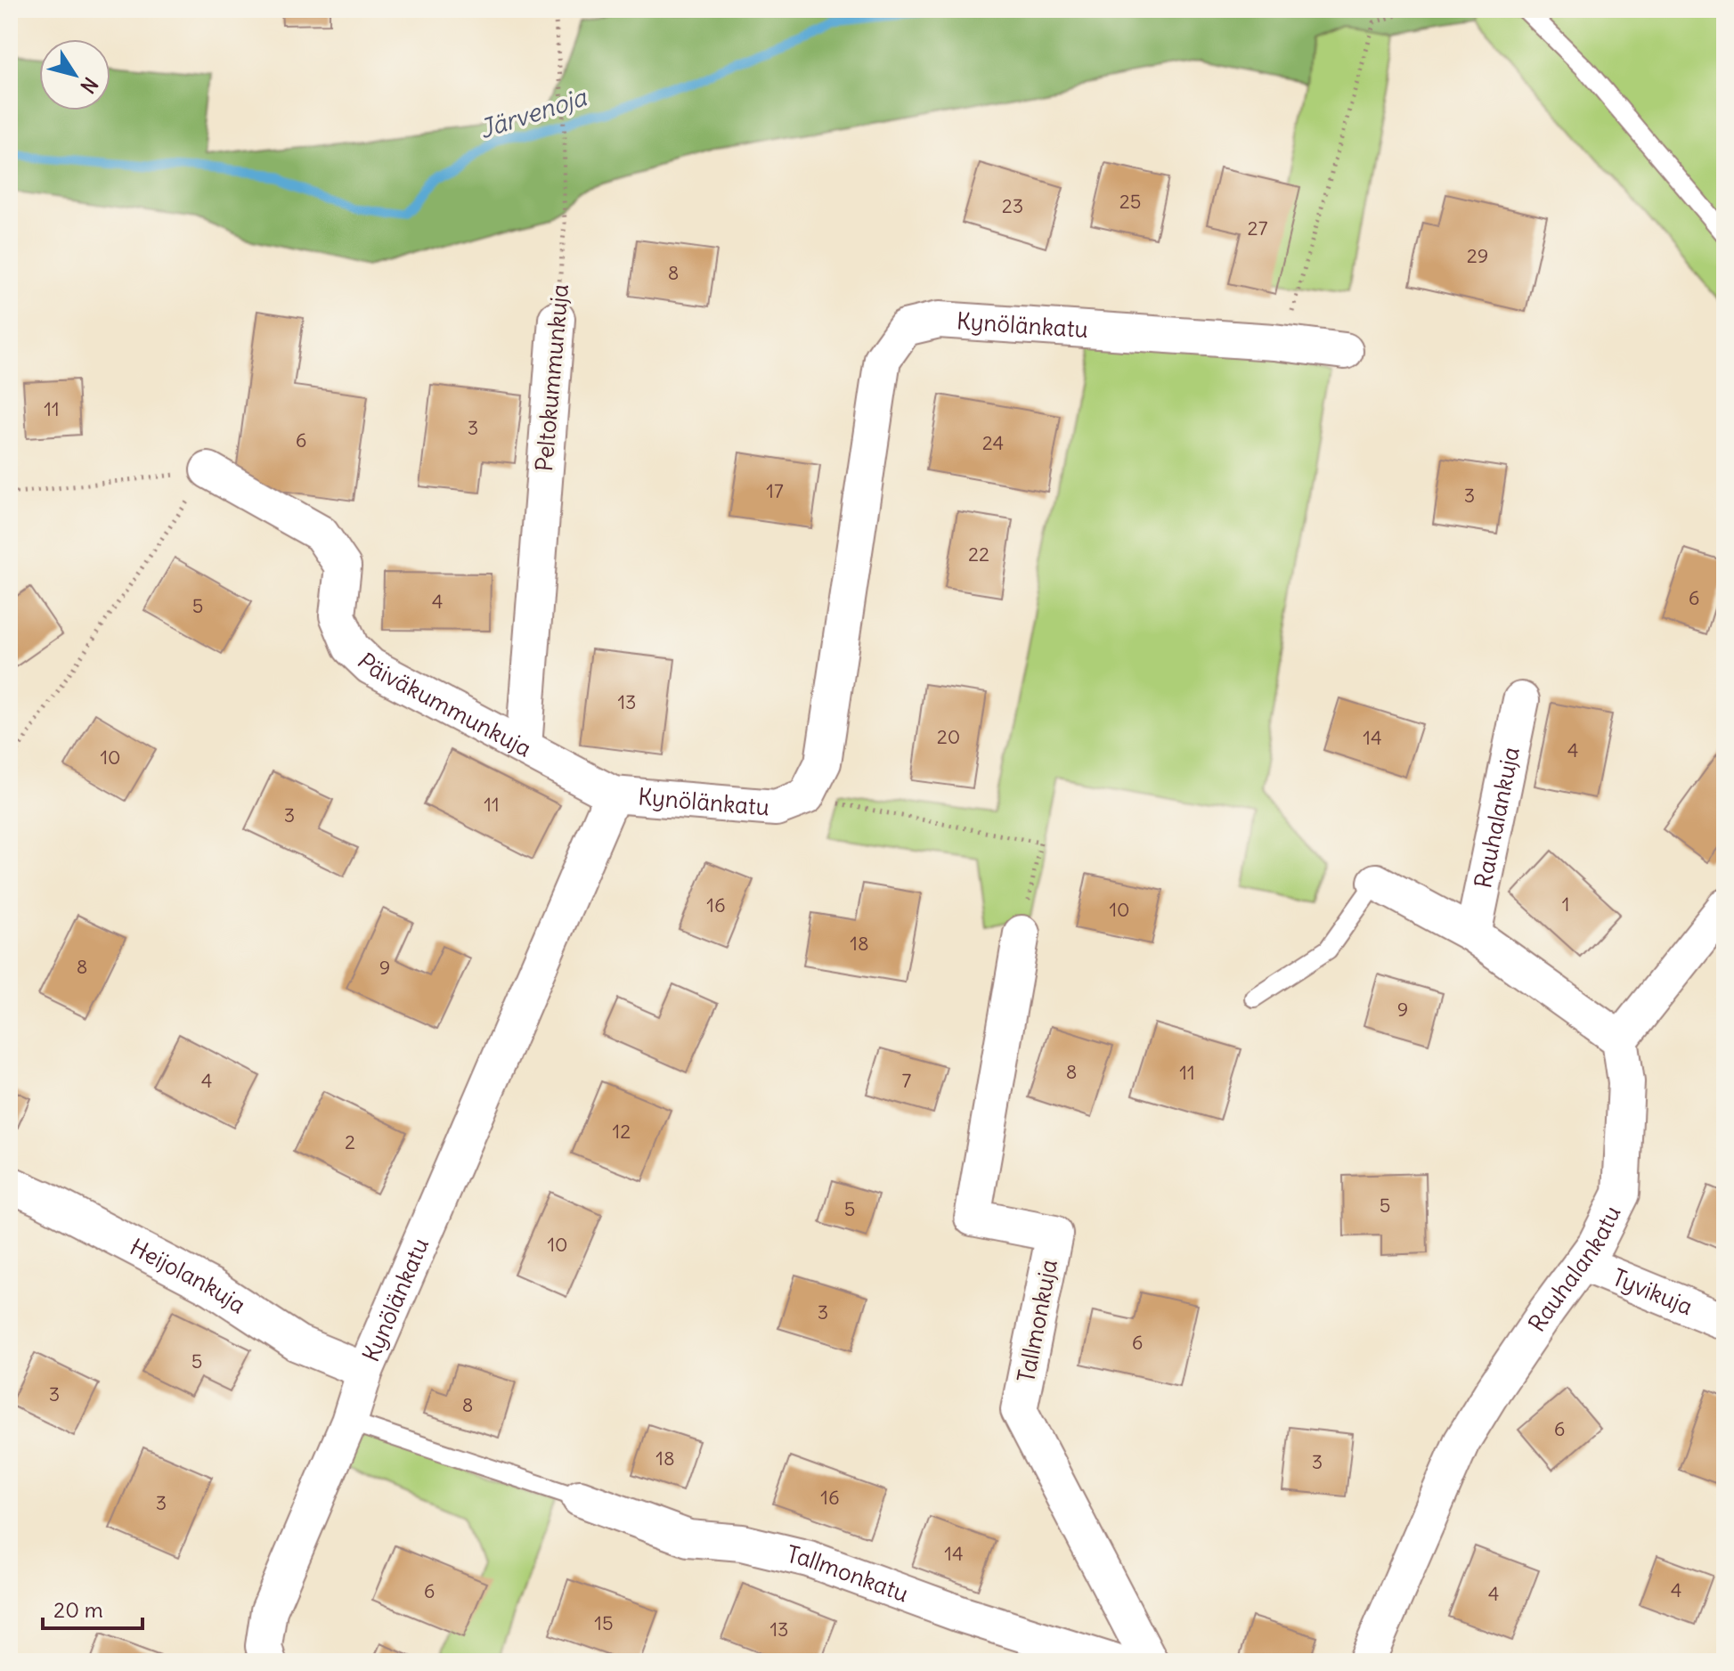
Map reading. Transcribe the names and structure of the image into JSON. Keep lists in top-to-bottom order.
{
  "streets": {
    "street": [
      "Kynölänkatu",
      "Peltokummunkuja",
      "Päiväkummunkuja",
      "Rauhalankuja",
      "Rauhalankatu",
      "Heijolankuja",
      "Tyvikuja",
      "Tallmonkuja",
      "Tallmonkatu"
    ]
  },
  "crossings": [
    ["Kynölänkatu", "Päiväkummunkuja"],
    ["Kynölänkatu", "Heijolankuja"],
    ["Peltokummunkuja", "Päiväkummunkuja"],
    ["Rauhalankatu", "Tyvikuja"]
  ],
  "water": ["Järvenoja"],
  "house_numbers": [
    "25",
    "23",
    "27",
    "29",
    "8",
    "11",
    "3",
    "6",
    "24",
    "17",
    "3",
    "22",
    "6",
    "4",
    "5",
    "13",
    "20",
    "14",
    "4",
    "10",
    "11",
    "3",
    "1",
    "16",
    "10",
    "18",
    "8",
    "9",
    "9",
    "8",
    "11",
    "4",
    "7",
    "12",
    "2",
    "5",
    "5",
    "10",
    "3",
    "6",
    "5",
    "3",
    "8",
    "6",
    "18",
    "3",
    "16",
    "3",
    "14",
    "4",
    "6",
    "4",
    "15",
    "13"
  ],
  "scale_bar": "20 m",
  "north": "bottom right"
}
